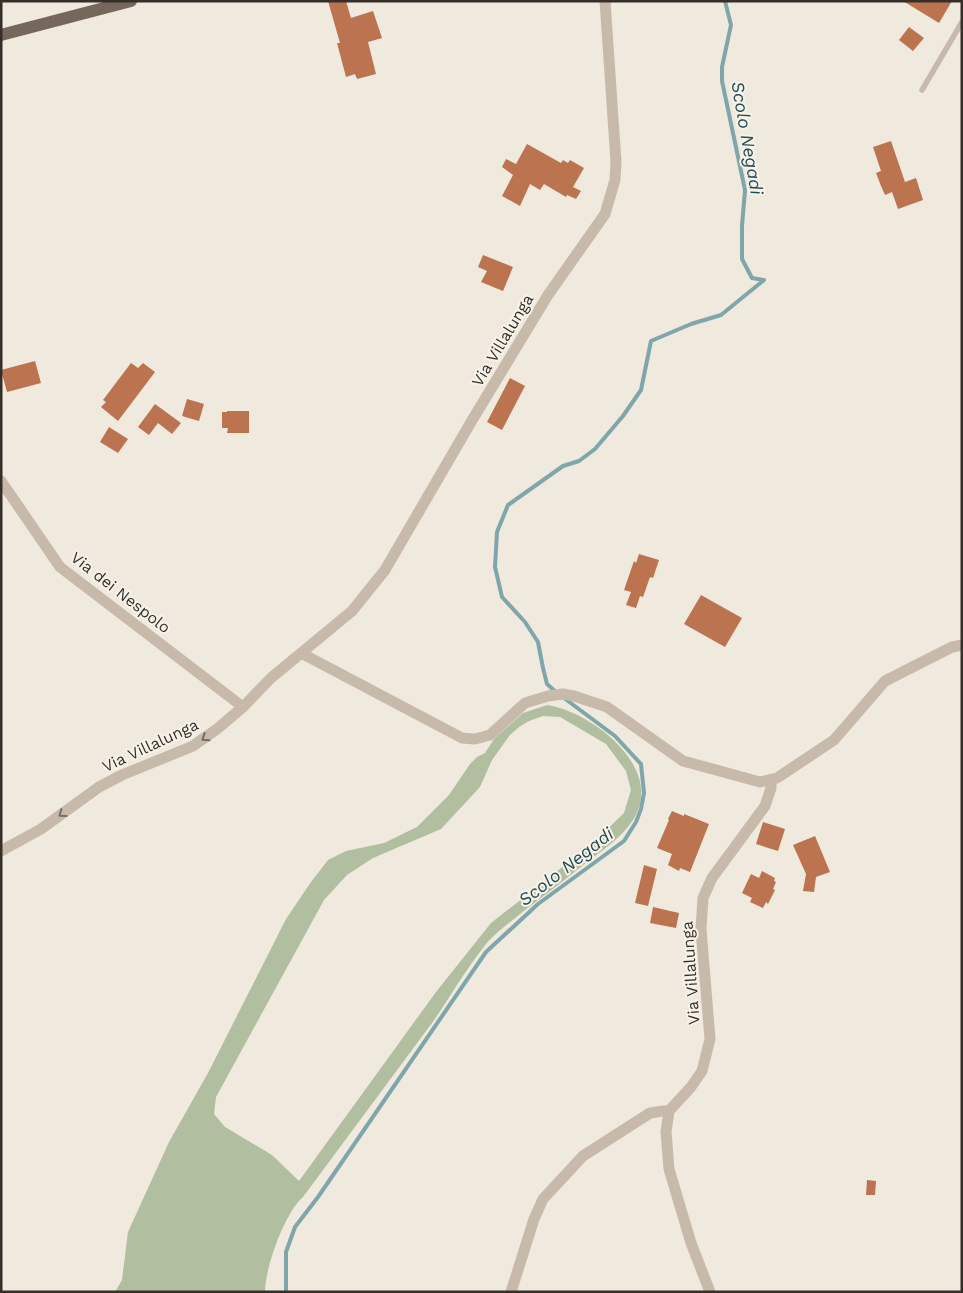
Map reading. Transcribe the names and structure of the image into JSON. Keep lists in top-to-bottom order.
{
  "streets": {
    "street": ["Via Villalunga", "Via dei Nespolo"]
  },
  "crossings": [
    ["Via Villalunga", "Via dei Nespolo"]
  ],
  "water": ["Scolo Negadi"]
}
